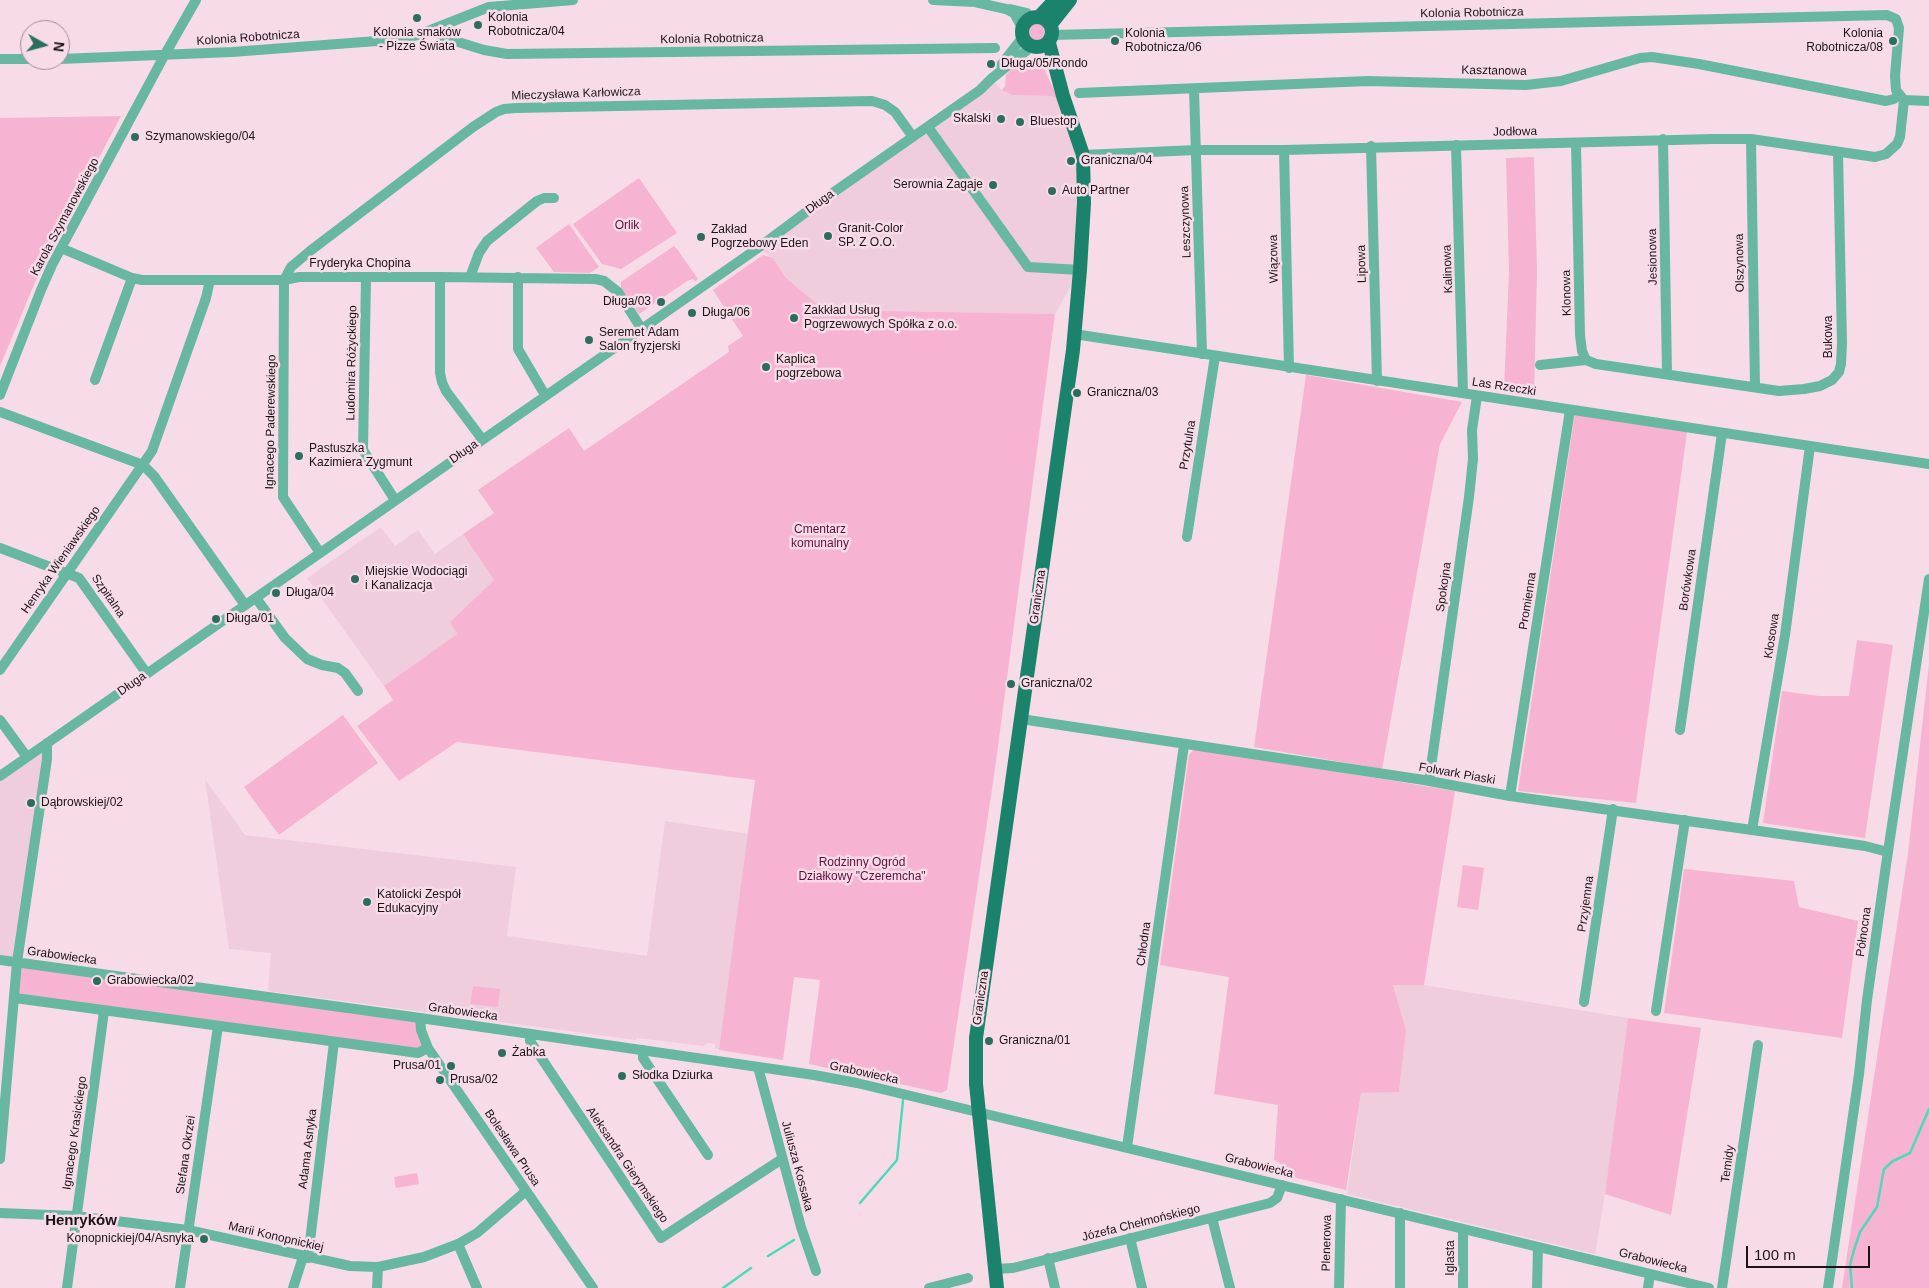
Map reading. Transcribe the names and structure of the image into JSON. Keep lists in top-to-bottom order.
{
  "streets": {
    "main road": ["Długa", "Graniczna"],
    "street": [
      "Kolonia Robotnicza",
      "Kasztanowa",
      "Mieczysława Karłowicza",
      "Jodłowa",
      "Karola Szymanowskiego",
      "Leszczynowa",
      "Jesionowa",
      "Wiązowa",
      "Olszynowa",
      "Fryderyka Chopina",
      "Lipowa",
      "Kalinowa",
      "Klonowa",
      "Bukowa",
      "Ludomira Różyckiego",
      "Las Rzeczki",
      "Ignacego Paderewskiego",
      "Przytulna",
      "Henryka Wieniawskiego",
      "Borówkowa",
      "Spokojna",
      "Szpitalna",
      "Promienna",
      "Kłosowa",
      "Folwark Piaski",
      "Przyjemna",
      "Północna",
      "Chłodna",
      "Grabowiecka",
      "Ignacego Krasickiego",
      "Bolesława Prusa",
      "Adama Asnyka",
      "Stefana Okrzei",
      "Temidy",
      "Aleksandra Gierymskiego",
      "Juliusza Kossaka",
      "Józefa Chełmońskiego",
      "Marii Konopnickiej",
      "Plenerowa",
      "Iglasta"
    ]
  },
  "crossings": [
    ["Kolonia Robotnicza", "Kasztanowa"],
    ["Kolonia Robotnicza", "Jodłowa"],
    ["Kolonia Robotnicza", "Długa"],
    ["Kolonia Robotnicza", "Karola Szymanowskiego"],
    ["Kolonia Robotnicza", "Graniczna"],
    ["Kasztanowa", "Jodłowa"],
    ["Kasztanowa", "Leszczynowa"],
    ["Mieczysława Karłowicza", "Długa"],
    ["Mieczysława Karłowicza", "Fryderyka Chopina"],
    ["Mieczysława Karłowicza", "Ignacego Paderewskiego"],
    ["Jodłowa", "Leszczynowa"],
    ["Jodłowa", "Jesionowa"],
    ["Jodłowa", "Wiązowa"],
    ["Jodłowa", "Olszynowa"],
    ["Jodłowa", "Lipowa"],
    ["Jodłowa", "Kalinowa"],
    ["Jodłowa", "Klonowa"],
    ["Jodłowa", "Bukowa"],
    ["Jodłowa", "Graniczna"],
    ["Długa", "Fryderyka Chopina"],
    ["Długa", "Ludomira Różyckiego"],
    ["Długa", "Ignacego Paderewskiego"],
    ["Długa", "Szpitalna"],
    ["Długa", "Graniczna"],
    ["Karola Szymanowskiego", "Fryderyka Chopina"],
    ["Leszczynowa", "Las Rzeczki"],
    ["Jesionowa", "Bukowa"],
    ["Wiązowa", "Las Rzeczki"],
    ["Olszynowa", "Bukowa"],
    ["Fryderyka Chopina", "Ludomira Różyckiego"],
    ["Fryderyka Chopina", "Ignacego Paderewskiego"],
    ["Fryderyka Chopina", "Henryka Wieniawskiego"],
    ["Lipowa", "Las Rzeczki"],
    ["Kalinowa", "Las Rzeczki"],
    ["Las Rzeczki", "Przytulna"],
    ["Las Rzeczki", "Borówkowa"],
    ["Las Rzeczki", "Spokojna"],
    ["Las Rzeczki", "Graniczna"],
    ["Las Rzeczki", "Promienna"],
    ["Las Rzeczki", "Kłosowa"],
    ["Henryka Wieniawskiego", "Szpitalna"],
    ["Spokojna", "Folwark Piaski"],
    ["Graniczna", "Folwark Piaski"],
    ["Graniczna", "Grabowiecka"],
    ["Graniczna", "Józefa Chełmońskiego"],
    ["Promienna", "Folwark Piaski"],
    ["Kłosowa", "Folwark Piaski"],
    ["Folwark Piaski", "Przyjemna"],
    ["Folwark Piaski", "Północna"],
    ["Folwark Piaski", "Chłodna"],
    ["Chłodna", "Grabowiecka"],
    ["Grabowiecka", "Bolesława Prusa"],
    ["Grabowiecka", "Aleksandra Gierymskiego"],
    ["Grabowiecka", "Juliusza Kossaka"],
    ["Grabowiecka", "Józefa Chełmońskiego"],
    ["Grabowiecka", "Plenerowa"],
    ["Grabowiecka", "Iglasta"],
    ["Ignacego Krasickiego", "Marii Konopnickiej"],
    ["Bolesława Prusa", "Marii Konopnickiej"],
    ["Adama Asnyka", "Marii Konopnickiej"],
    ["Stefana Okrzei", "Marii Konopnickiej"],
    ["Aleksandra Gierymskiego", "Juliusza Kossaka"]
  ],
  "districts": ["Henryków"],
  "parks": ["Orlik", "Cmentarz komunalny", "Rodzinny Ogród Działkowy \"Czeremcha\""],
  "places": [
    "Kolonia smaków - Pizze Świata",
    "Kolonia Robotnicza/04",
    "Kolonia Robotnicza/06",
    "Kolonia Robotnicza/08",
    "Długa/05/Rondo",
    "Skalski",
    "Bluestop",
    "Szymanowskiego/04",
    "Graniczna/04",
    "Serownia Zagaje",
    "Auto Partner",
    "Granit-Color SP. Z O.O.",
    "Zakład Pogrzebowy Eden",
    "Długa/03",
    "Długa/06",
    "Zakkład Usług Pogrzewowych Spółka z o.o.",
    "Seremet Adam Salon fryzjerski",
    "Kaplica pogrzebowa",
    "Graniczna/03",
    "Pastuszka Kazimiera Zygmunt",
    "Miejskie Wodociągi i Kanalizacja",
    "Długa/04",
    "Długa/01",
    "Graniczna/02",
    "Dąbrowskiej/02",
    "Katolicki Zespół Edukacyjny",
    "Grabowiecka/02",
    "Graniczna/01",
    "Żabka",
    "Prusa/01",
    "Słodka Dziurka",
    "Prusa/02",
    "Konopnickiej/04/Asnyka"
  ],
  "scale_bar": "100 m",
  "north": "right"
}
